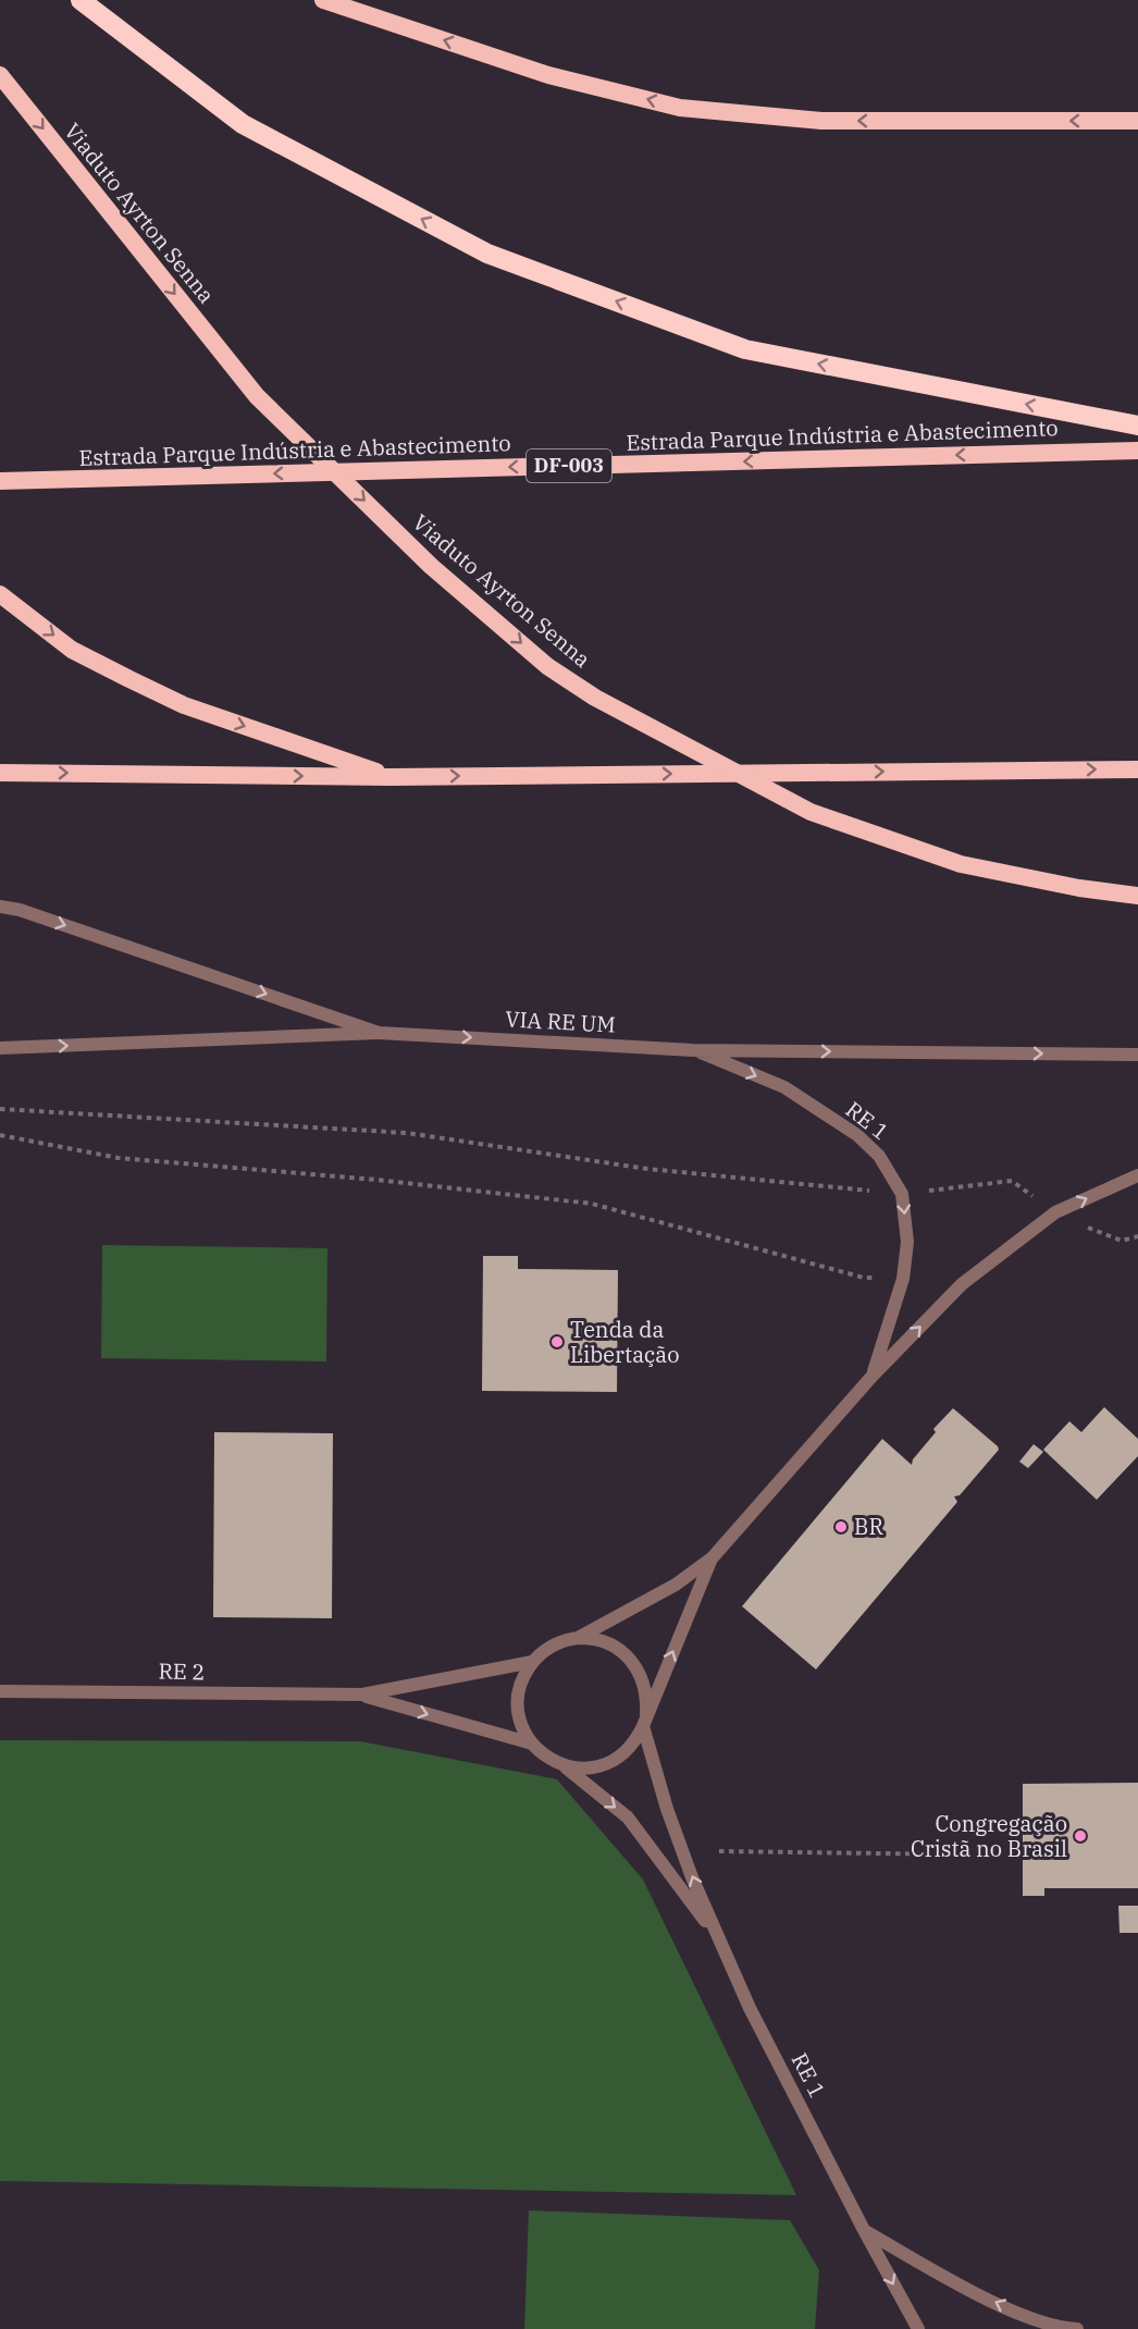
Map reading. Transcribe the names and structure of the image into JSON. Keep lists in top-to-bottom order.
{
  "streets": {
    "highway": ["Viaduto Ayrton Senna", "Estrada Parque Indústria e Abastecimento", "DF-003"],
    "street": ["VIA RE UM", "RE 1", "RE 2"]
  },
  "crossings": [
    ["VIA RE UM", "RE 1"],
    ["RE 1", "RE 2"]
  ],
  "one_way": ["Viaduto Ayrton Senna", "VIA RE UM"],
  "places": ["Tenda da Libertação", "BR", "Congregação Cristã no Brasil"]
}
